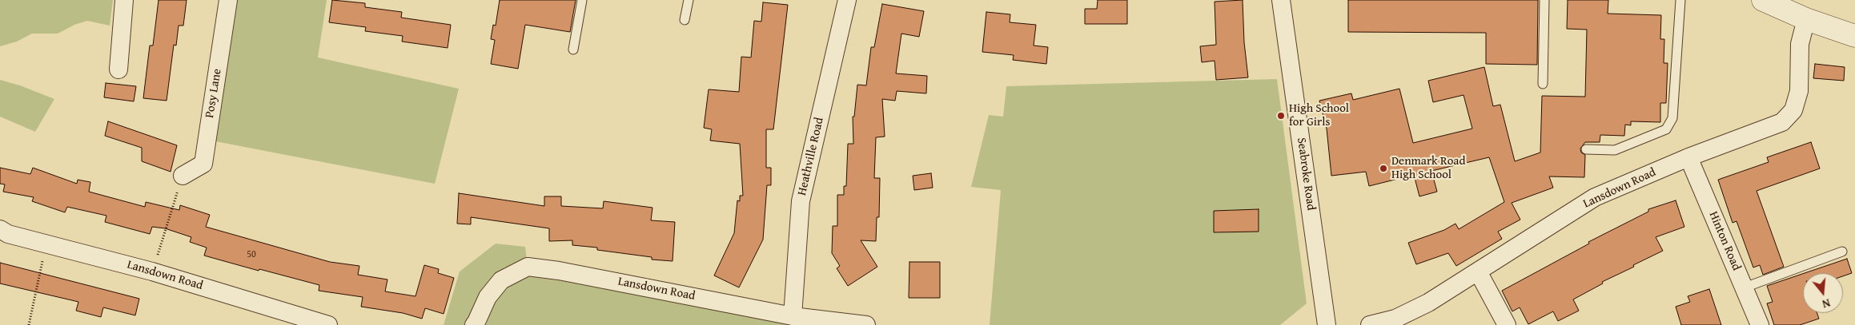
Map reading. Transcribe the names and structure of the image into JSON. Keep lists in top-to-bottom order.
{
  "streets": {
    "street": [
      "Posy Lane",
      "Heathville Road",
      "Seabroke Road",
      "Lansdown Road",
      "Hinton Road"
    ]
  },
  "crossings": [
    ["Heathville Road", "Lansdown Road"],
    ["Lansdown Road", "Hinton Road"]
  ],
  "places": ["High School for Girls", "Denmark Road High School"],
  "house_numbers": ["50"],
  "north": "bottom"
}
